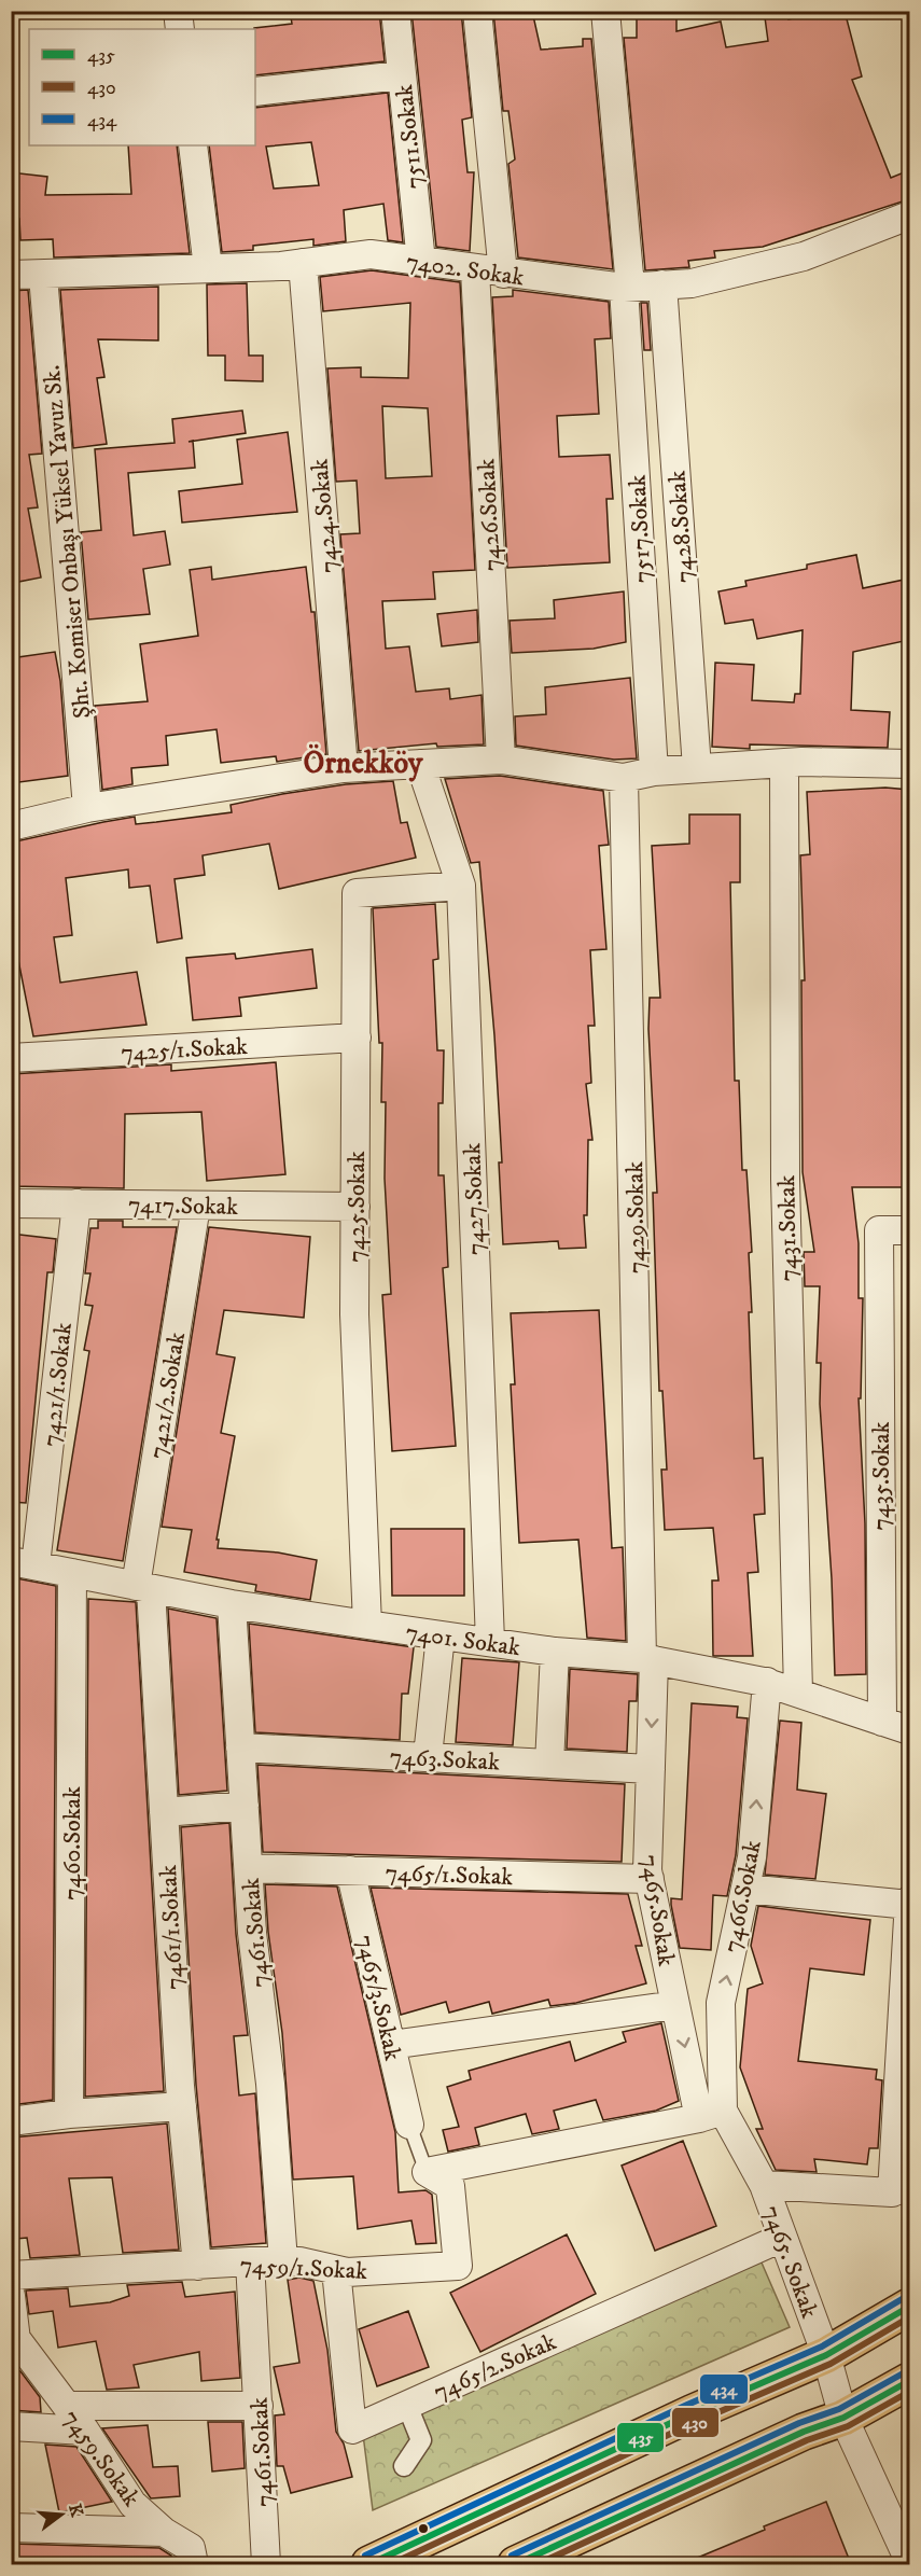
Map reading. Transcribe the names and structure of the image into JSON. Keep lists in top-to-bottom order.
{
  "streets": {
    "street": [
      "7511.Sokak",
      "7402. Sokak",
      "7426.Sokak",
      "7424.Sokak",
      "7428.Sokak",
      "7517.Sokak",
      "Şht. Komiser Onbaşı Yüksel Yavuz Sk.",
      "7425/1.Sokak",
      "7427.Sokak",
      "7417.Sokak",
      "7425.Sokak",
      "7429.Sokak",
      "7431.Sokak",
      "7421/1.Sokak",
      "7421/2.Sokak",
      "7435.Sokak",
      "7401. Sokak",
      "7463.Sokak",
      "7460.Sokak",
      "7465/1.Sokak",
      "7466.Sokak",
      "7465.Sokak",
      "7461/1.Sokak",
      "7461.Sokak",
      "7465/3.Sokak",
      "7465. Sokak",
      "7459/1.Sokak",
      "7465/2.Sokak",
      "7459.Sokak"
    ]
  },
  "crossings": [
    ["7511.Sokak", "7402. Sokak"],
    ["7402. Sokak", "7426.Sokak"],
    ["7402. Sokak", "7424.Sokak"],
    ["7402. Sokak", "7428.Sokak"],
    ["7402. Sokak", "7517.Sokak"],
    ["7402. Sokak", "Şht. Komiser Onbaşı Yüksel Yavuz Sk."],
    ["7425/1.Sokak", "7425.Sokak"],
    ["7427.Sokak", "7425.Sokak"],
    ["7427.Sokak", "7401. Sokak"],
    ["7417.Sokak", "7425.Sokak"],
    ["7417.Sokak", "7421/1.Sokak"],
    ["7417.Sokak", "7421/2.Sokak"],
    ["7425.Sokak", "7401. Sokak"],
    ["7429.Sokak", "7401. Sokak"],
    ["7429.Sokak", "7465.Sokak"],
    ["7431.Sokak", "7401. Sokak"],
    ["7421/1.Sokak", "7401. Sokak"],
    ["7421/2.Sokak", "7401. Sokak"],
    ["7421/2.Sokak", "7461/1.Sokak"],
    ["7435.Sokak", "7401. Sokak"],
    ["7401. Sokak", "7460.Sokak"],
    ["7401. Sokak", "7466.Sokak"],
    ["7401. Sokak", "7465.Sokak"],
    ["7401. Sokak", "7461/1.Sokak"],
    ["7401. Sokak", "7461.Sokak"],
    ["7463.Sokak", "7465.Sokak"],
    ["7463.Sokak", "7461.Sokak"],
    ["7465/1.Sokak", "7465.Sokak"],
    ["7465/1.Sokak", "7461.Sokak"],
    ["7465/1.Sokak", "7465/3.Sokak"],
    ["7466.Sokak", "7465.Sokak"],
    ["7466.Sokak", "7465. Sokak"],
    ["7465.Sokak", "7465. Sokak"],
    ["7461/1.Sokak", "7459/1.Sokak"],
    ["7461.Sokak", "7459/1.Sokak"],
    ["7465. Sokak", "7465/2.Sokak"],
    ["7459/1.Sokak", "7465/2.Sokak"]
  ],
  "districts": ["Örnekköy"],
  "lines": ["transit line 434", "transit line 435", "transit line 430"],
  "legend": ["435", "430", "434"],
  "north": "right"
}
